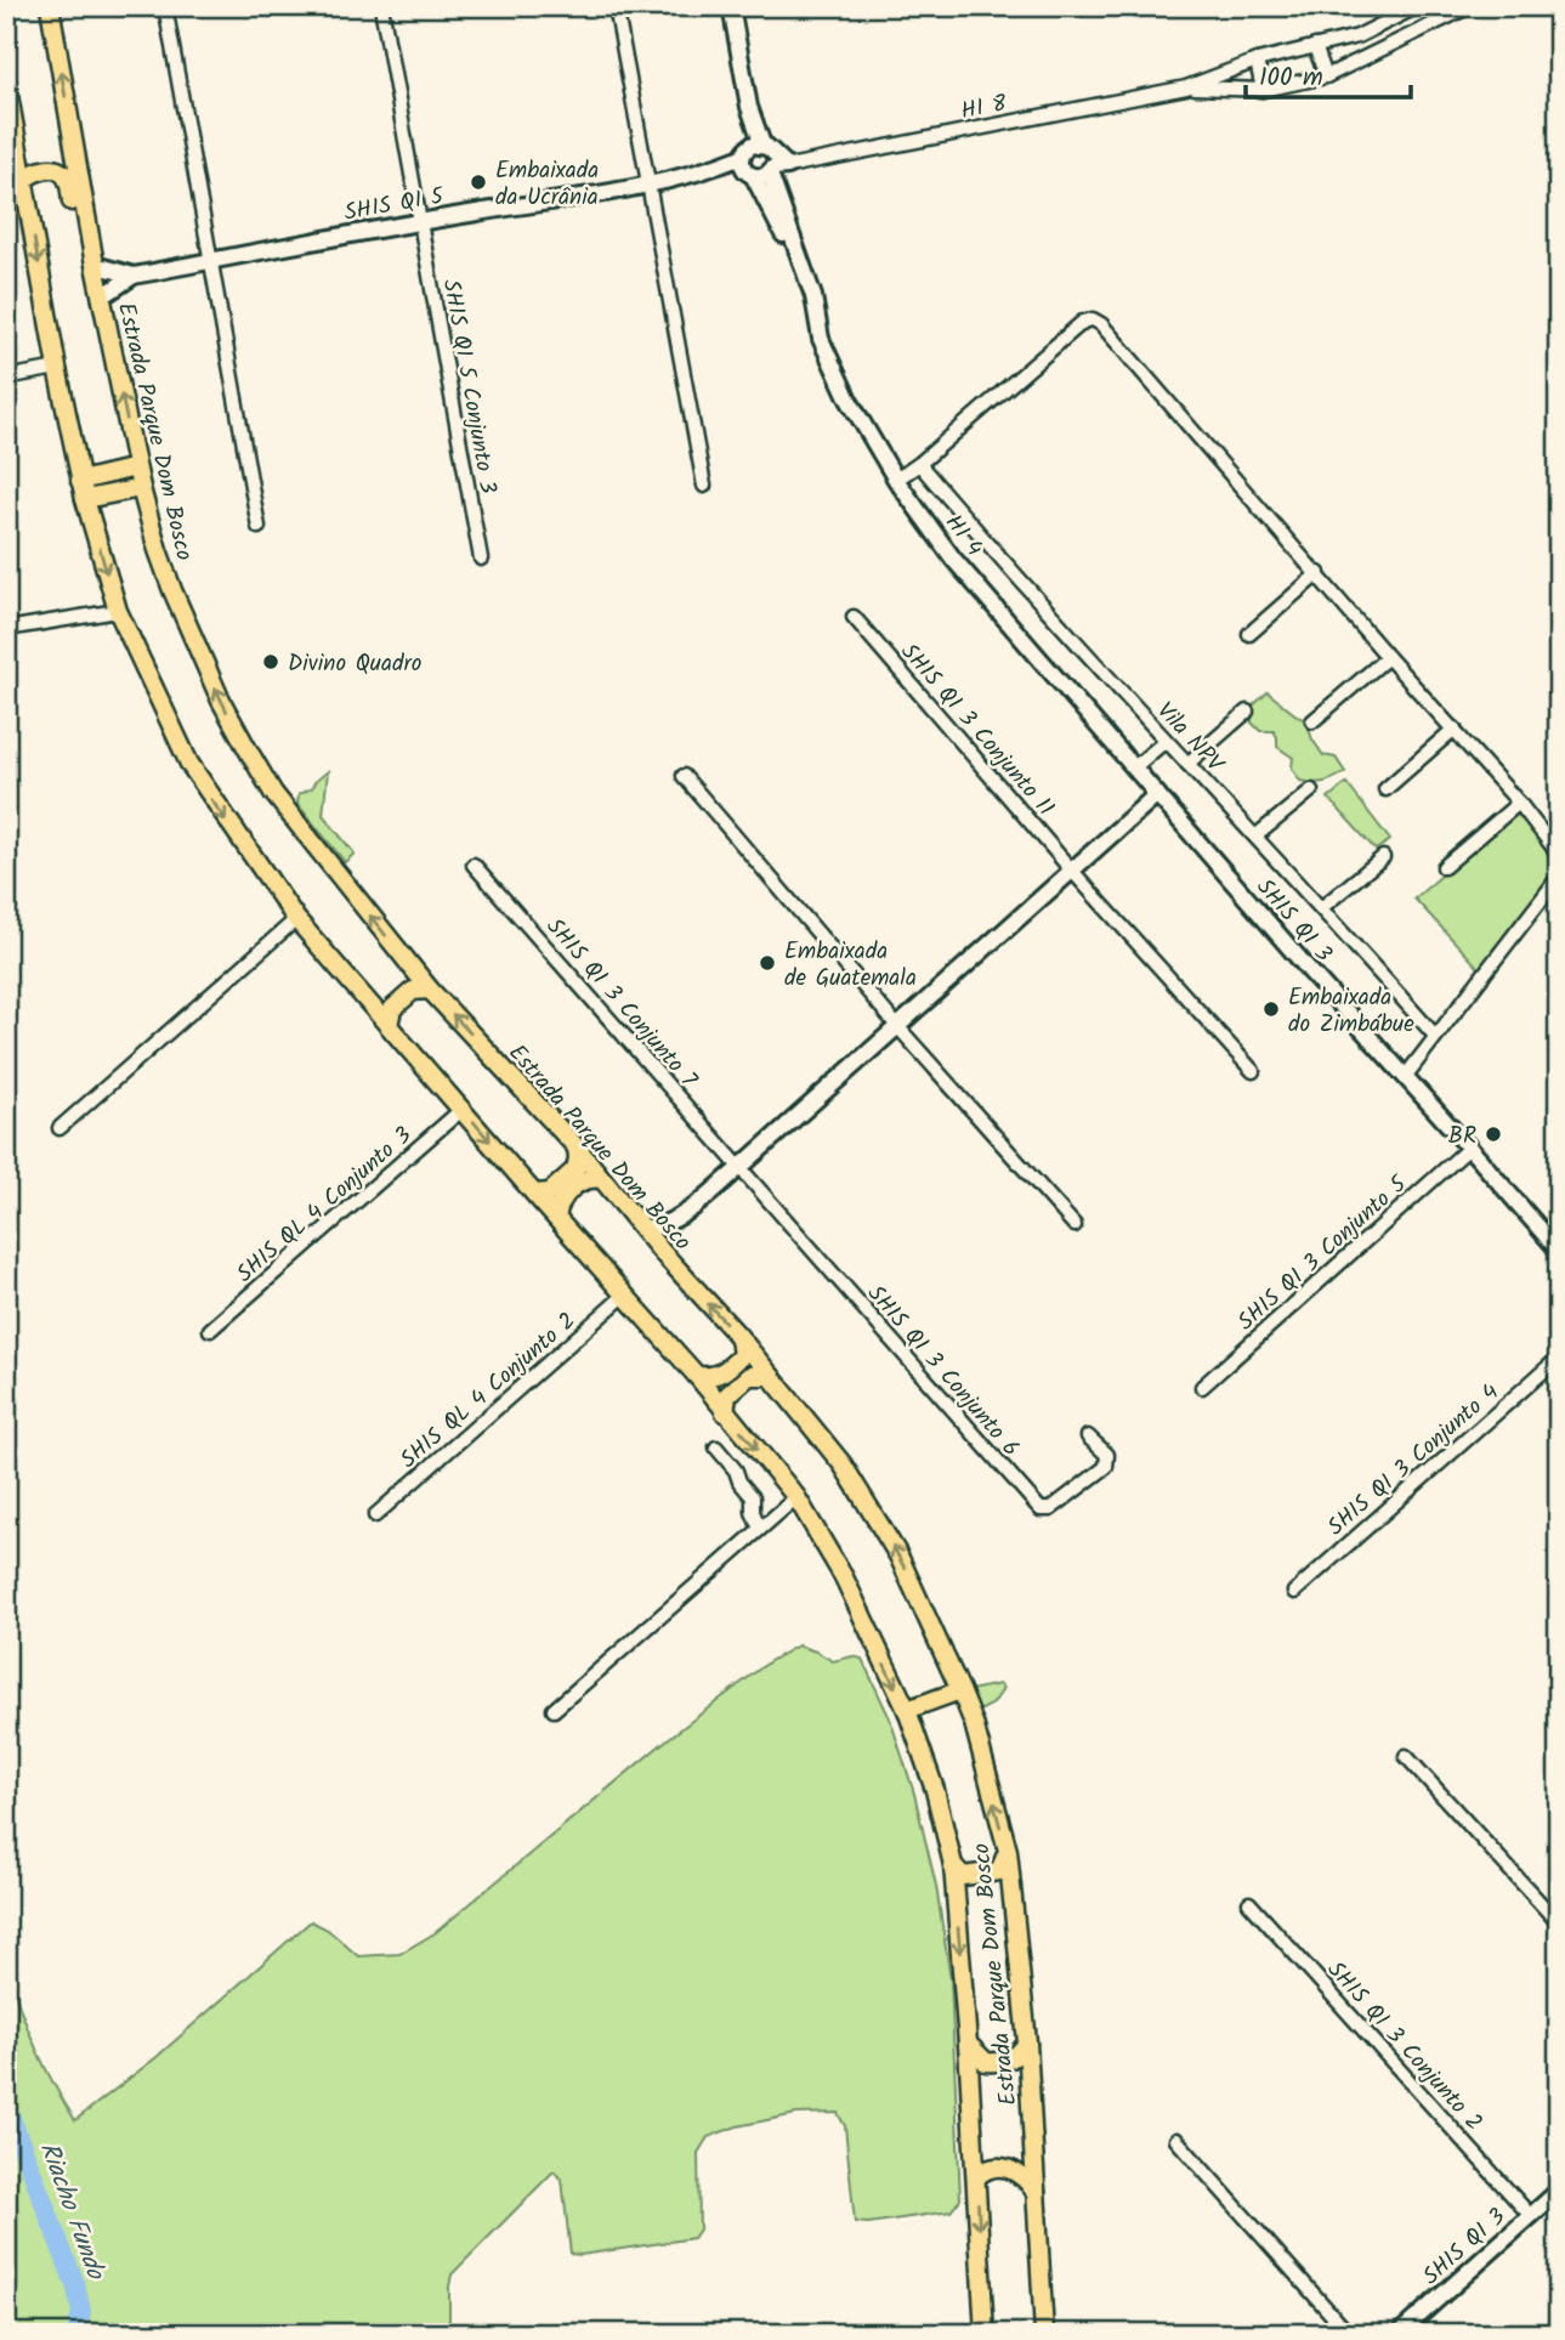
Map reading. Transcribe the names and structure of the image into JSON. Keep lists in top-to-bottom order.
{
  "streets": {
    "main road": ["Estrada Parque Dom Bosco"],
    "street": [
      "HI 8",
      "SHIS QI 5",
      "SHIS QI 5 Conjunto 3",
      "HI 4",
      "SHIS QI 3 Conjunto 11",
      "Vila NPV",
      "SHIS QI 3",
      "SHIS QI 3 Conjunto 7",
      "SHIS QL 4 Conjunto 3",
      "SHIS QI 3 Conjunto 5",
      "SHIS QI 3 Conjunto 6",
      "SHIS QL 4 Conjunto 2",
      "SHIS QI 3 Conjunto 4",
      "SHIS QI 3 Conjunto 2"
    ]
  },
  "crossings": [
    ["HI 8", "SHIS QI 5"],
    ["SHIS QI 5", "SHIS QI 5 Conjunto 3"],
    ["SHIS QI 5", "Estrada Parque Dom Bosco"],
    ["SHIS QI 5", "HI 4"],
    ["Estrada Parque Dom Bosco", "SHIS QL 4 Conjunto 3"],
    ["Estrada Parque Dom Bosco", "SHIS QL 4 Conjunto 2"],
    ["HI 4", "SHIS QI 3"],
    ["SHIS QI 3", "SHIS QI 3 Conjunto 5"],
    ["SHIS QI 3", "SHIS QI 3 Conjunto 2"],
    ["SHIS QI 3 Conjunto 7", "SHIS QI 3 Conjunto 6"]
  ],
  "water": ["Riacho Fundo"],
  "places": [
    "Embaixada da Ucrânia",
    "Divino Quadro",
    "Embaixada de Guatemala",
    "Embaixada do Zimbábue",
    "BR"
  ],
  "scale_bar": "100 m"
}
